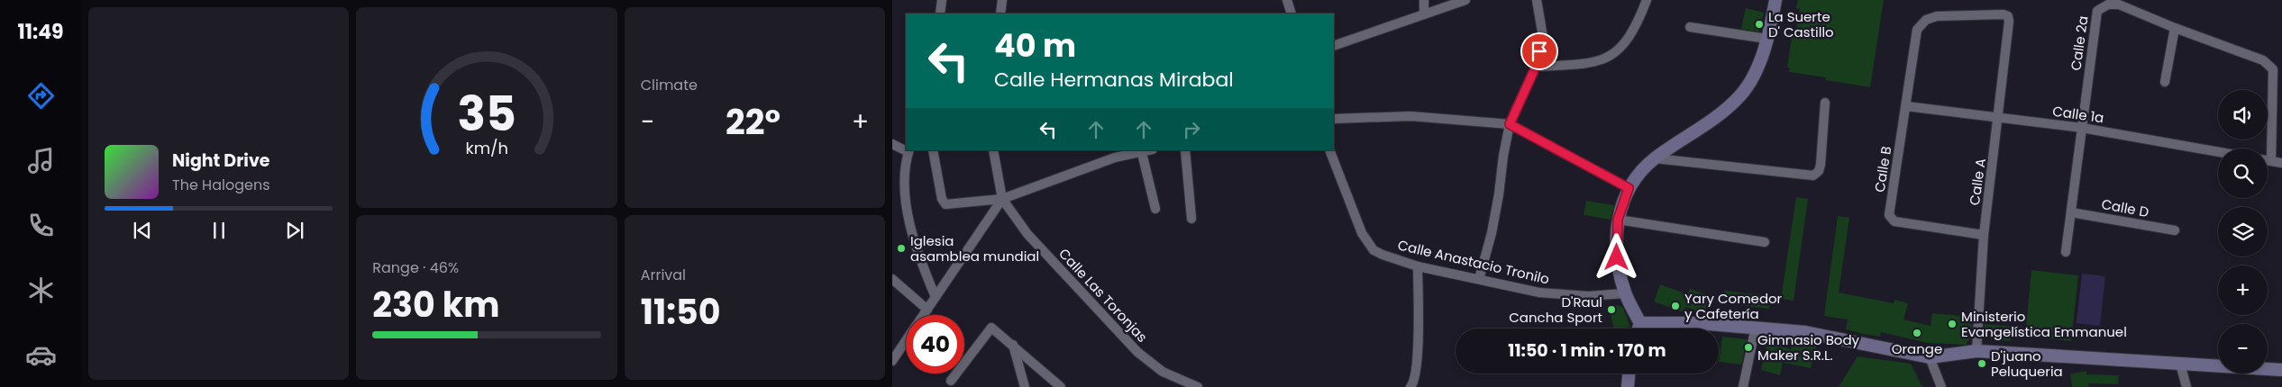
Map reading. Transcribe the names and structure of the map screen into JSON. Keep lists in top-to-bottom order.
{
  "streets": {
    "street": [
      "Calle 2a",
      "Calle 1a",
      "Calle B",
      "Calle A",
      "Calle D",
      "Calle Anastacio Tronilo",
      "Calle Las Toronjas"
    ]
  },
  "crossings": [
    ["Calle 2a", "Calle 1a"],
    ["Calle 2a", "Calle D"],
    ["Calle 1a", "Calle B"],
    ["Calle 1a", "Calle A"],
    ["Calle B", "Calle A"]
  ],
  "places": [
    "La Suerte D' Castillo",
    "Iglesia asamblea mundial",
    "Yary Comedor y Cafetería",
    "D'Raul Cancha Sport",
    "Ministerio Evangelística Emmanuel",
    "Orange",
    "Gimnasio Body Maker S.R.L.",
    "D'juano Peluqueria"
  ],
  "page": {
    "tabs": "11:49",
    "tile": [
      "Climate",
      ["Range · 46%", "230 km"],
      ["Arrival", "11:50"]
    ],
    "turn": ["40 m", "Calle Hermanas Mirabal"],
    "map_buttons": ["+", "−"],
    "heat": ["−", "22°", "+"],
    "song": ["Night Drive", "The Halogens"],
    "limit": "40",
    "trip": "11:50 · 1 min · 170 m",
    "gauge": ["35", "km/h"]
  }
}
